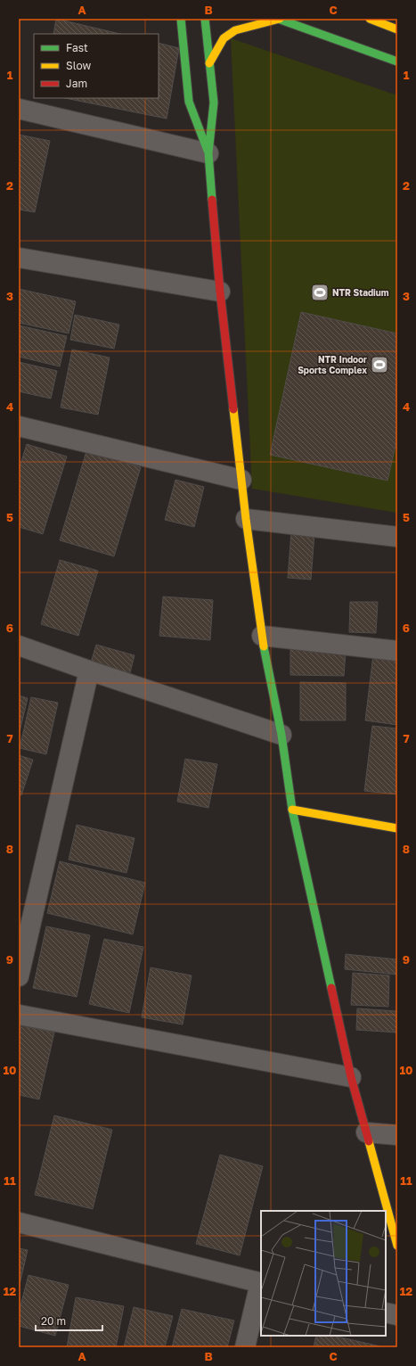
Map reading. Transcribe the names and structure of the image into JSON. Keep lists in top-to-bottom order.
{
  "places": {
    "sports": ["NTR Stadium", "NTR Indoor Sports Complex"]
  },
  "legend": ["Fast", "Slow", "Jam"],
  "scale_bar": "20 m",
  "grid": {
    "columns": ["A", "B", "C"],
    "rows": [
      "1",
      "2",
      "3",
      "4",
      "5",
      "6",
      "7",
      "8",
      "9",
      "10",
      "11",
      "12"
    ]
  }
}
